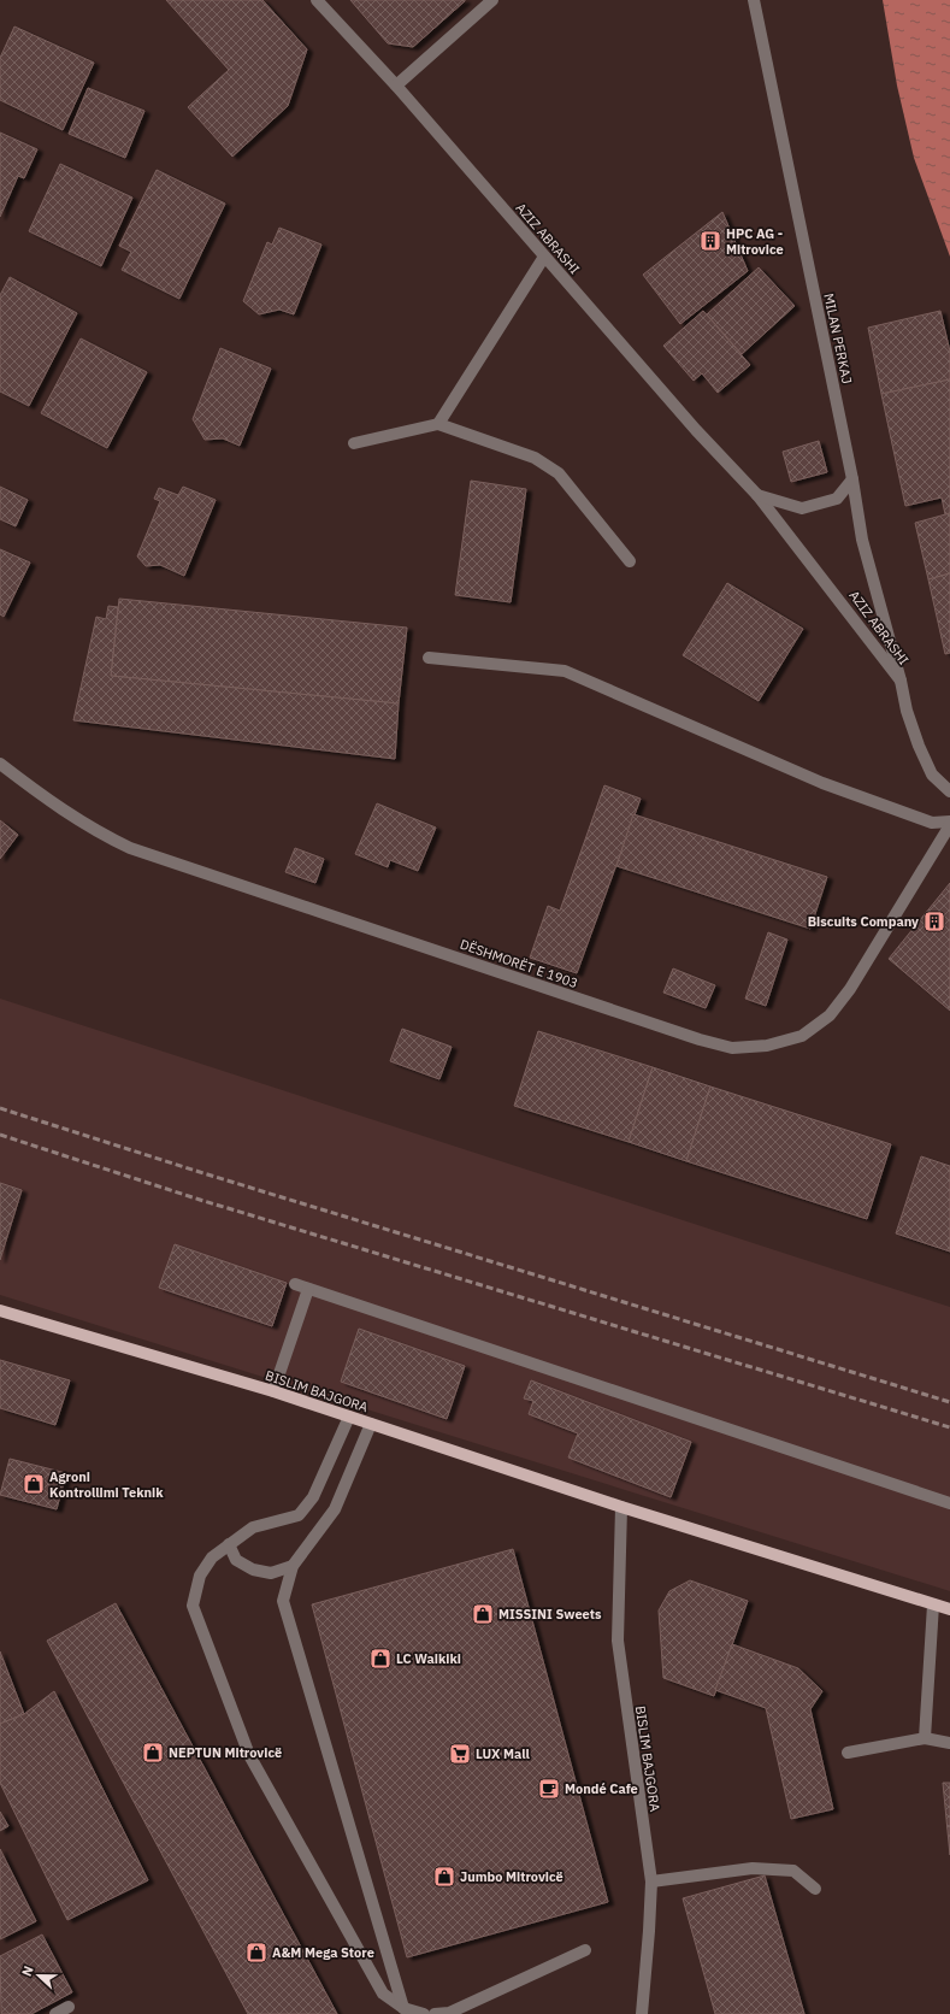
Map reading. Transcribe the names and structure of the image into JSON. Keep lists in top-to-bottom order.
{
  "streets": {
    "main road": ["BISLIM BAJGORA"],
    "street": ["AZIZ ABRASHI", "MILAN PERKAJ", "DËSHMORËT E 1903"]
  },
  "crossings": [
    ["AZIZ ABRASHI", "MILAN PERKAJ"]
  ],
  "places": {
    "building": ["HPC AG - Mitrovice", "Biscuits Company"],
    "shop": [
      "Agroni Kontrollimi Teknik",
      "MISSINI Sweets",
      "LC Waikiki",
      "NEPTUN Mitrovicë",
      "Jumbo Mitrovicë",
      "A&M Mega Store"
    ],
    "supermarket": ["LUX Mall"],
    "cafe": ["Mondé Cafe"]
  },
  "north": "left"
}
